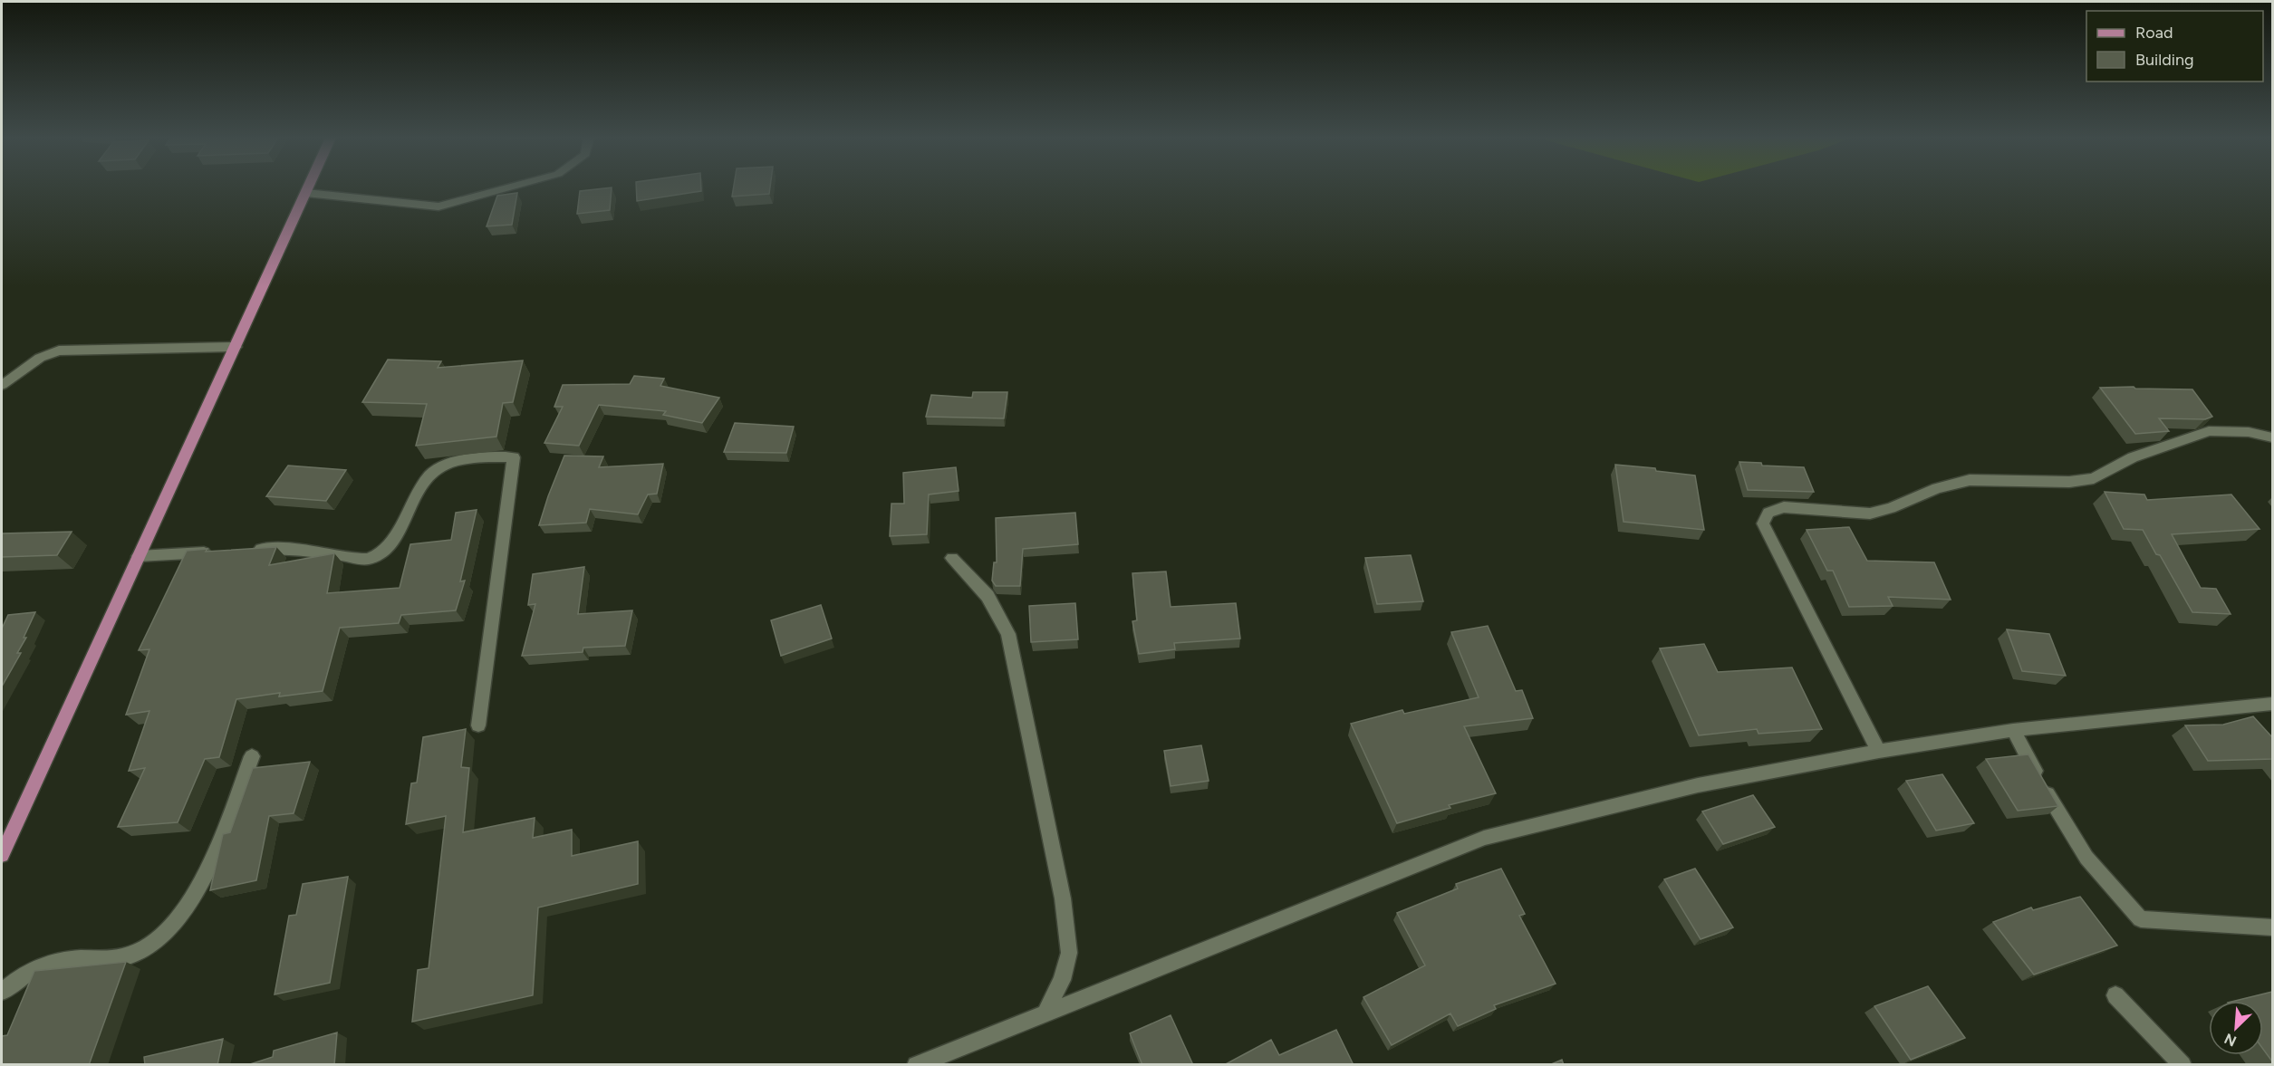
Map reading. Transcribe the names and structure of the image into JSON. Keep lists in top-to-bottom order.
{
  "legend": ["Road", "Building"],
  "north": "bottom left"
}
